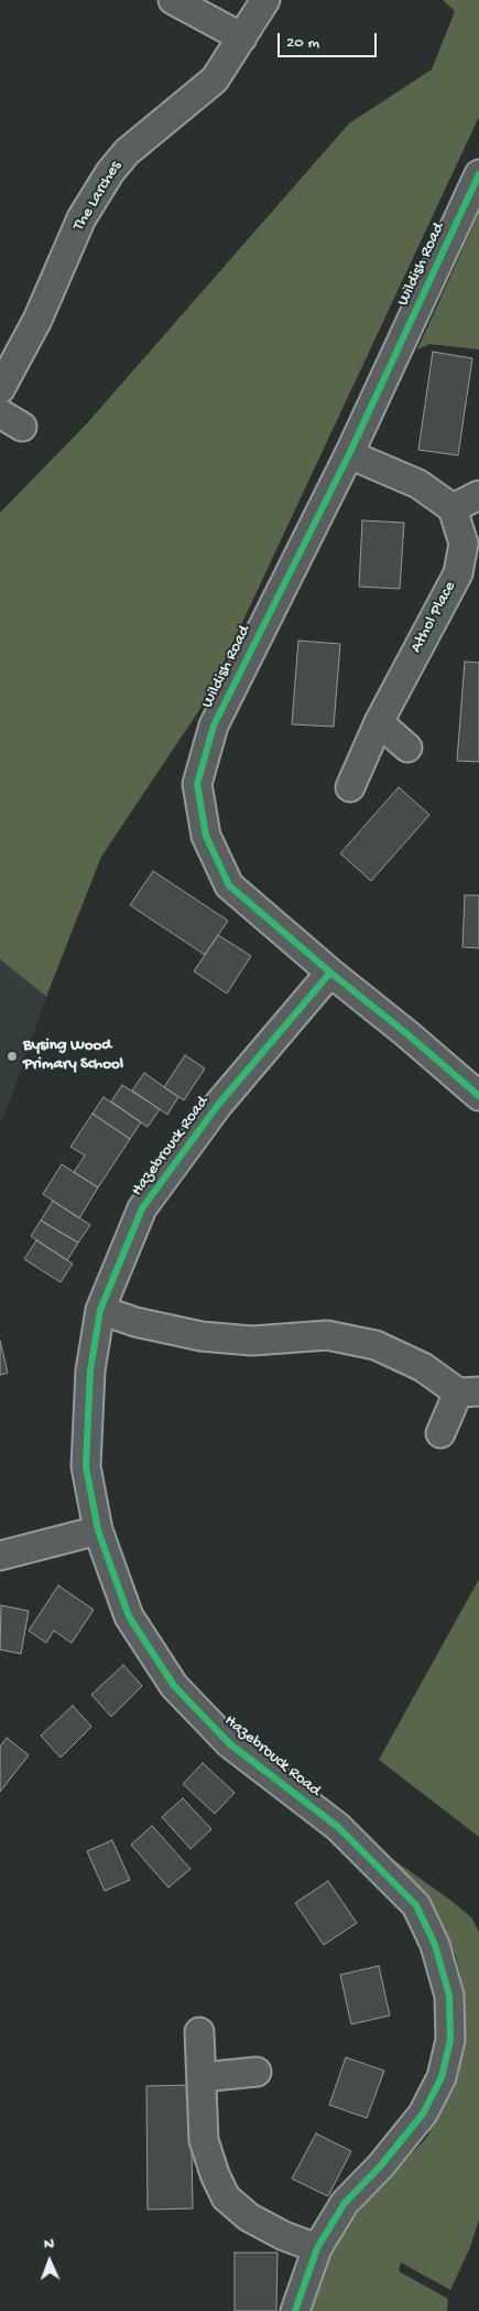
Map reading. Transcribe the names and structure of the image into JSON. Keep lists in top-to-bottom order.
{
  "streets": {
    "street": [
      "The Larches",
      "Wildish Road",
      "Athol Place",
      "Hazebrouck Road"
    ]
  },
  "crossings": [
    ["Wildish Road", "Hazebrouck Road"]
  ],
  "places": ["Bysing Wood Primary School"],
  "scale_bar": "20 m",
  "north": "top"
}
